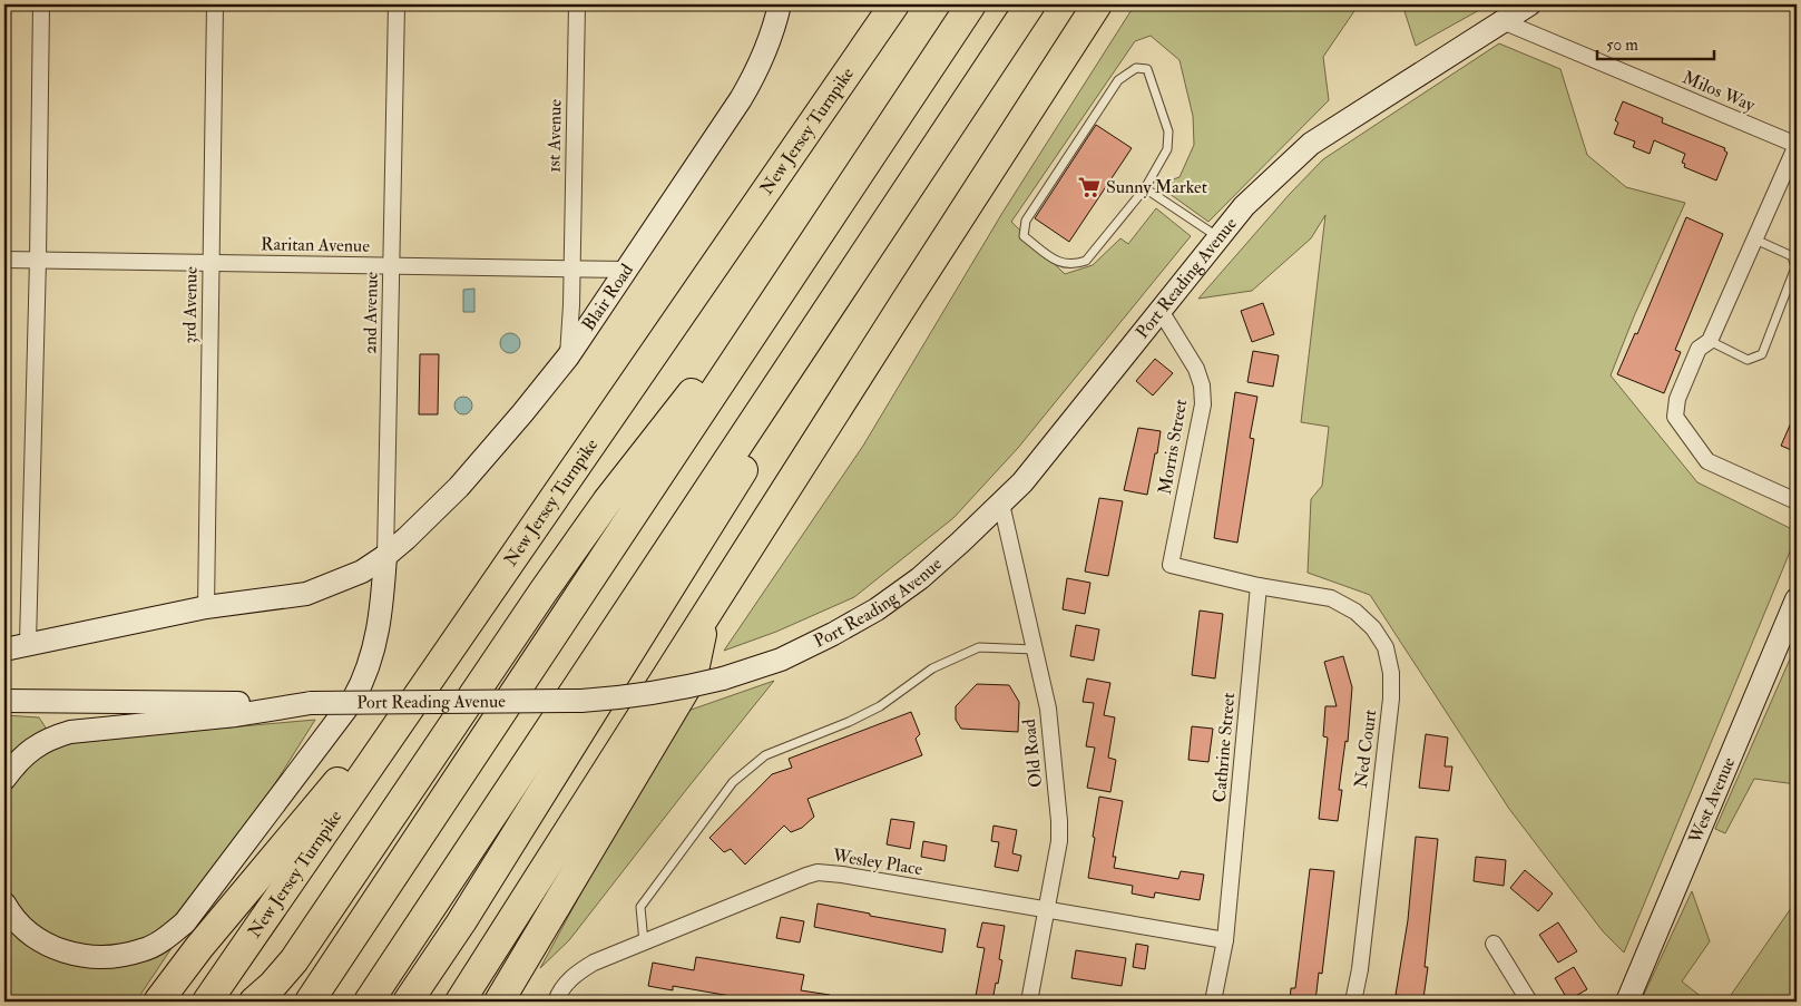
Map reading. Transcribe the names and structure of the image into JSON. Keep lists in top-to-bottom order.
{
  "streets": {
    "highway": ["New Jersey Turnpike"],
    "main road": ["Port Reading Avenue", "Blair Road", "West Avenue"],
    "street": [
      "Milos Way",
      "1st Avenue",
      "Raritan Avenue",
      "3rd Avenue",
      "2nd Avenue",
      "Morris Street",
      "Cathrine Street",
      "Ned Court",
      "Old Road",
      "Wesley Place"
    ]
  },
  "crossings": [
    ["Milos Way", "Port Reading Avenue"],
    ["1st Avenue", "Raritan Avenue"],
    ["1st Avenue", "Blair Road"],
    ["Raritan Avenue", "Blair Road"],
    ["Raritan Avenue", "3rd Avenue"],
    ["Raritan Avenue", "2nd Avenue"],
    ["Port Reading Avenue", "Morris Street"],
    ["Port Reading Avenue", "Old Road"],
    ["Blair Road", "2nd Avenue"],
    ["Morris Street", "Cathrine Street"],
    ["Morris Street", "Ned Court"],
    ["Cathrine Street", "Ned Court"],
    ["Cathrine Street", "Wesley Place"],
    ["Old Road", "Wesley Place"]
  ],
  "places": {
    "supermarket": ["Sunny Market"]
  },
  "scale_bar": "50 m"
}
